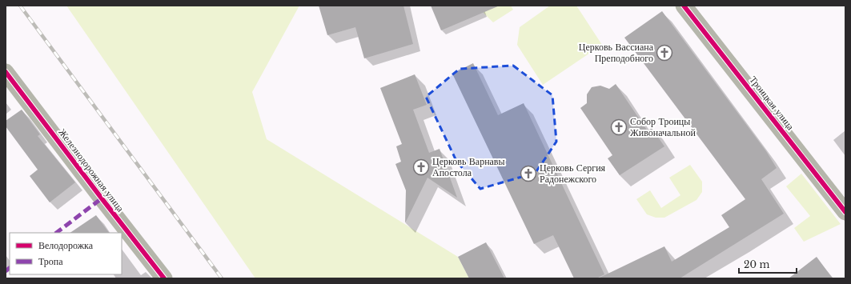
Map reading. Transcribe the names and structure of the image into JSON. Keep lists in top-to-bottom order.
{
  "streets": {
    "street": ["Троицкая улица", "Железнодорожная улица"]
  },
  "places": {
    "church": [
      "Церковь Вассиана Преподобного",
      "Собор Троицы Живоначальной",
      "Церковь Варнавы Апостола",
      "Церковь Сергия Радонежского"
    ]
  },
  "legend": ["Велодорожка", "Тропа"],
  "scale_bar": "20 m"
}
